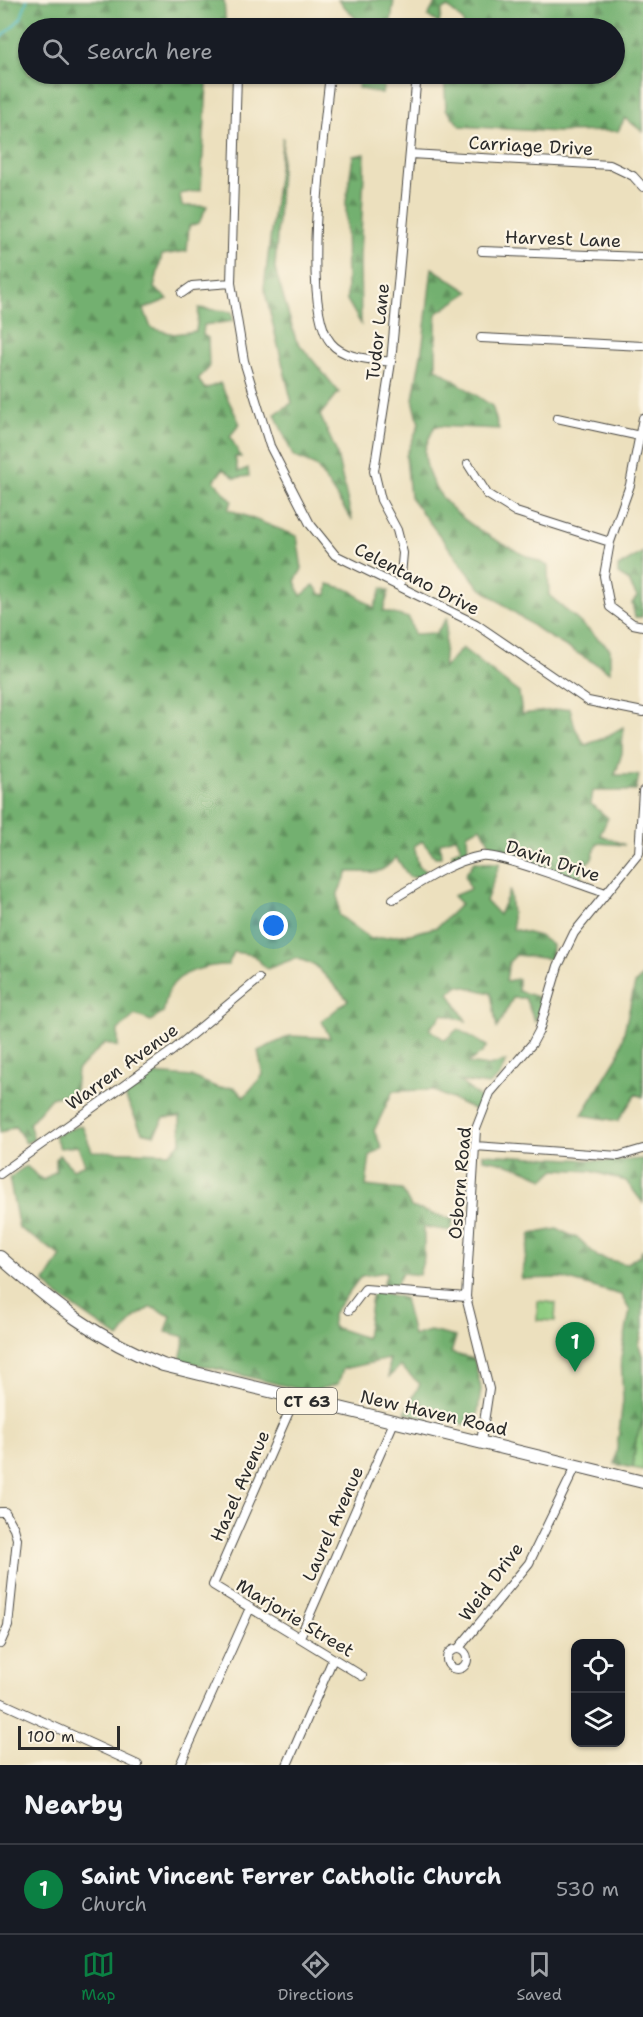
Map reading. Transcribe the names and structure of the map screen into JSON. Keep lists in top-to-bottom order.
{
  "streets": {
    "main road": ["CT 63", "New Haven Road"],
    "street": [
      "Carriage Drive",
      "Harvest Lane",
      "Tudor Lane",
      "Celentano Drive",
      "Davin Drive",
      "Warren Avenue",
      "Osborn Road",
      "Hazel Avenue",
      "Laurel Avenue",
      "Weid Drive",
      "Marjorie Street"
    ]
  },
  "crossings": [
    ["Carriage Drive", "Tudor Lane"],
    ["Tudor Lane", "Celentano Drive"],
    ["Davin Drive", "Osborn Road"],
    ["Osborn Road", "New Haven Road"],
    ["New Haven Road", "Hazel Avenue"],
    ["New Haven Road", "Laurel Avenue"],
    ["New Haven Road", "Weid Drive"],
    ["Hazel Avenue", "Marjorie Street"],
    ["Laurel Avenue", "Marjorie Street"]
  ],
  "scale_bar": "100 m",
  "page": {
    "search": "Search here",
    "pins": "1",
    "scale": "100 m",
    "heading": "Nearby",
    "list": [
      {
        "mark": "1",
        "name": "Saint Vincent Ferrer Catholic Church",
        "note": "Church",
        "value": "530 m"
      }
    ],
    "nav": ["Map", "Directions", "Saved"]
  }
}
